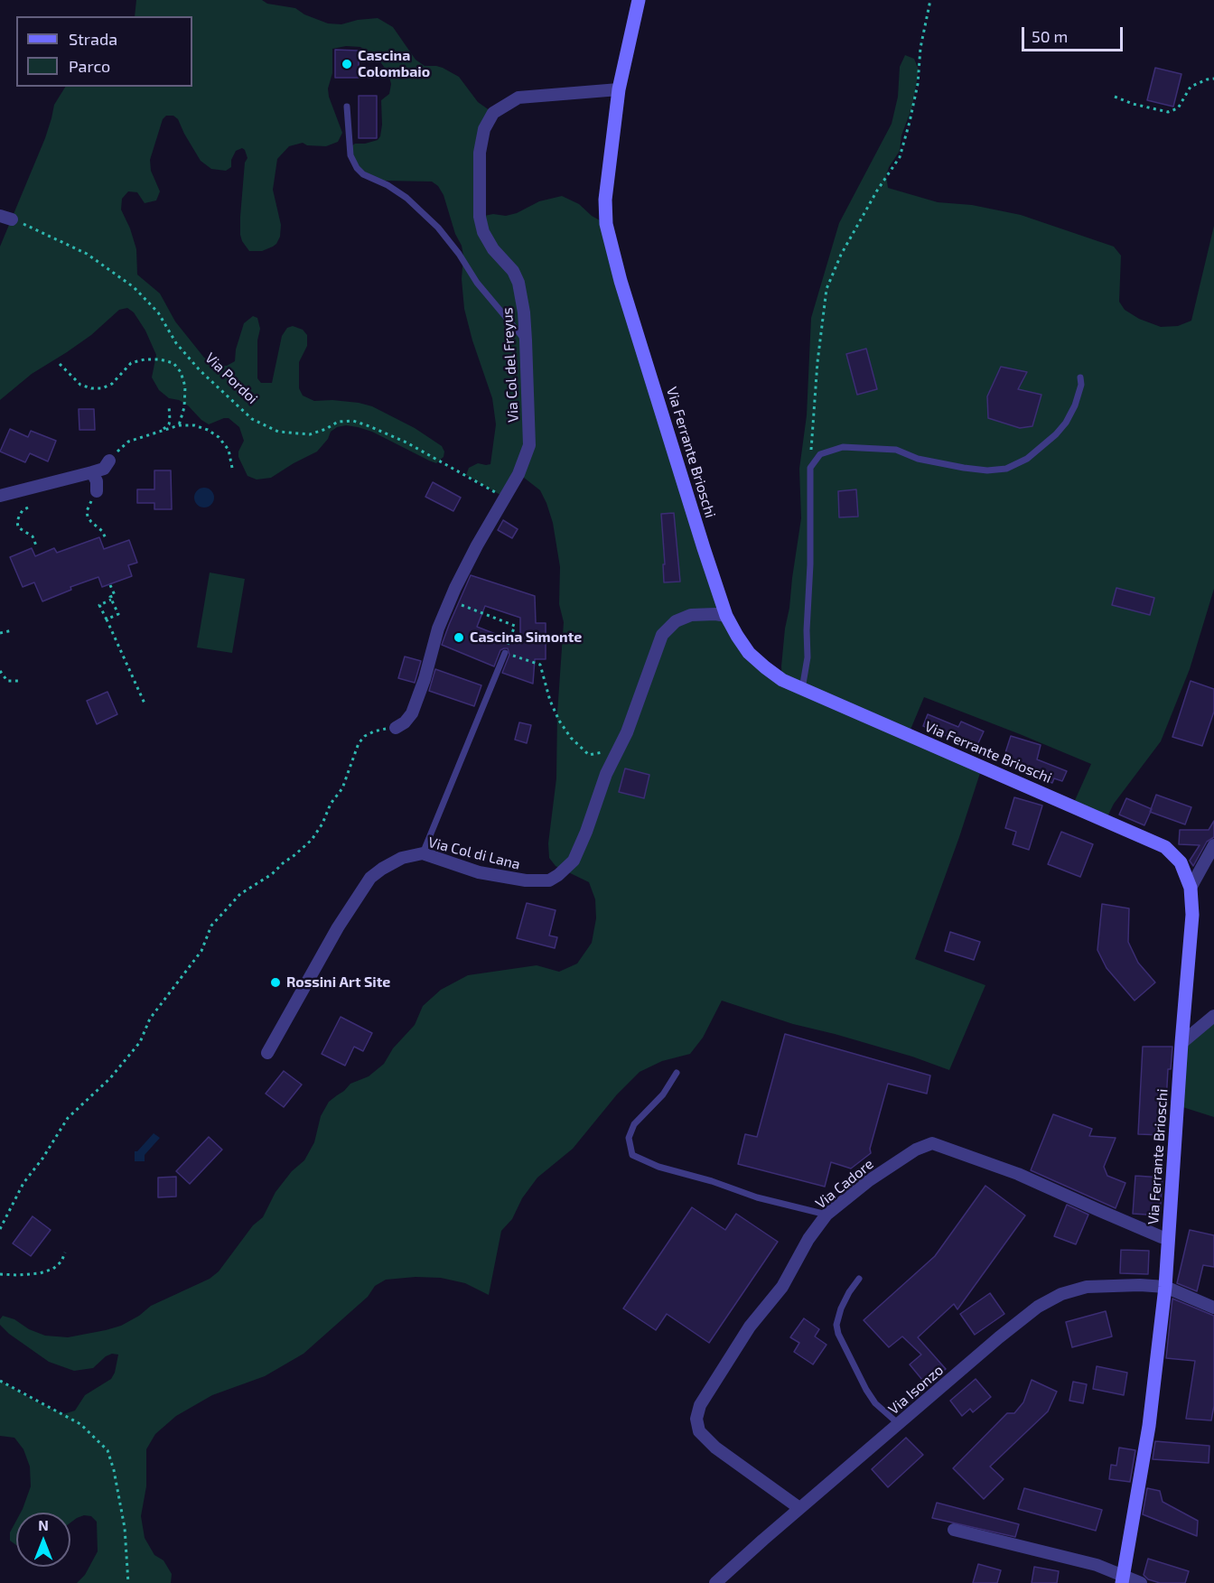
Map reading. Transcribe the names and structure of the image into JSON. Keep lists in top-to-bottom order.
{
  "streets": {
    "street": [
      "Via Col del Freyus",
      "Via Ferrante Brioschi",
      "Via Col di Lana",
      "Via Cadore",
      "Via Isonzo"
    ],
    "path": ["Via Pordoi"]
  },
  "crossings": [
    ["Via Col del Freyus", "Via Pordoi"],
    ["Via Col del Freyus", "Via Ferrante Brioschi"],
    ["Via Ferrante Brioschi", "Via Col di Lana"],
    ["Via Ferrante Brioschi", "Via Cadore"],
    ["Via Ferrante Brioschi", "Via Isonzo"],
    ["Via Cadore", "Via Isonzo"]
  ],
  "places": ["Cascina Colombaio", "Cascina Simonte", "Rossini Art Site"],
  "legend": ["Strada", "Parco"],
  "scale_bar": "50 m",
  "north": "top"
}
